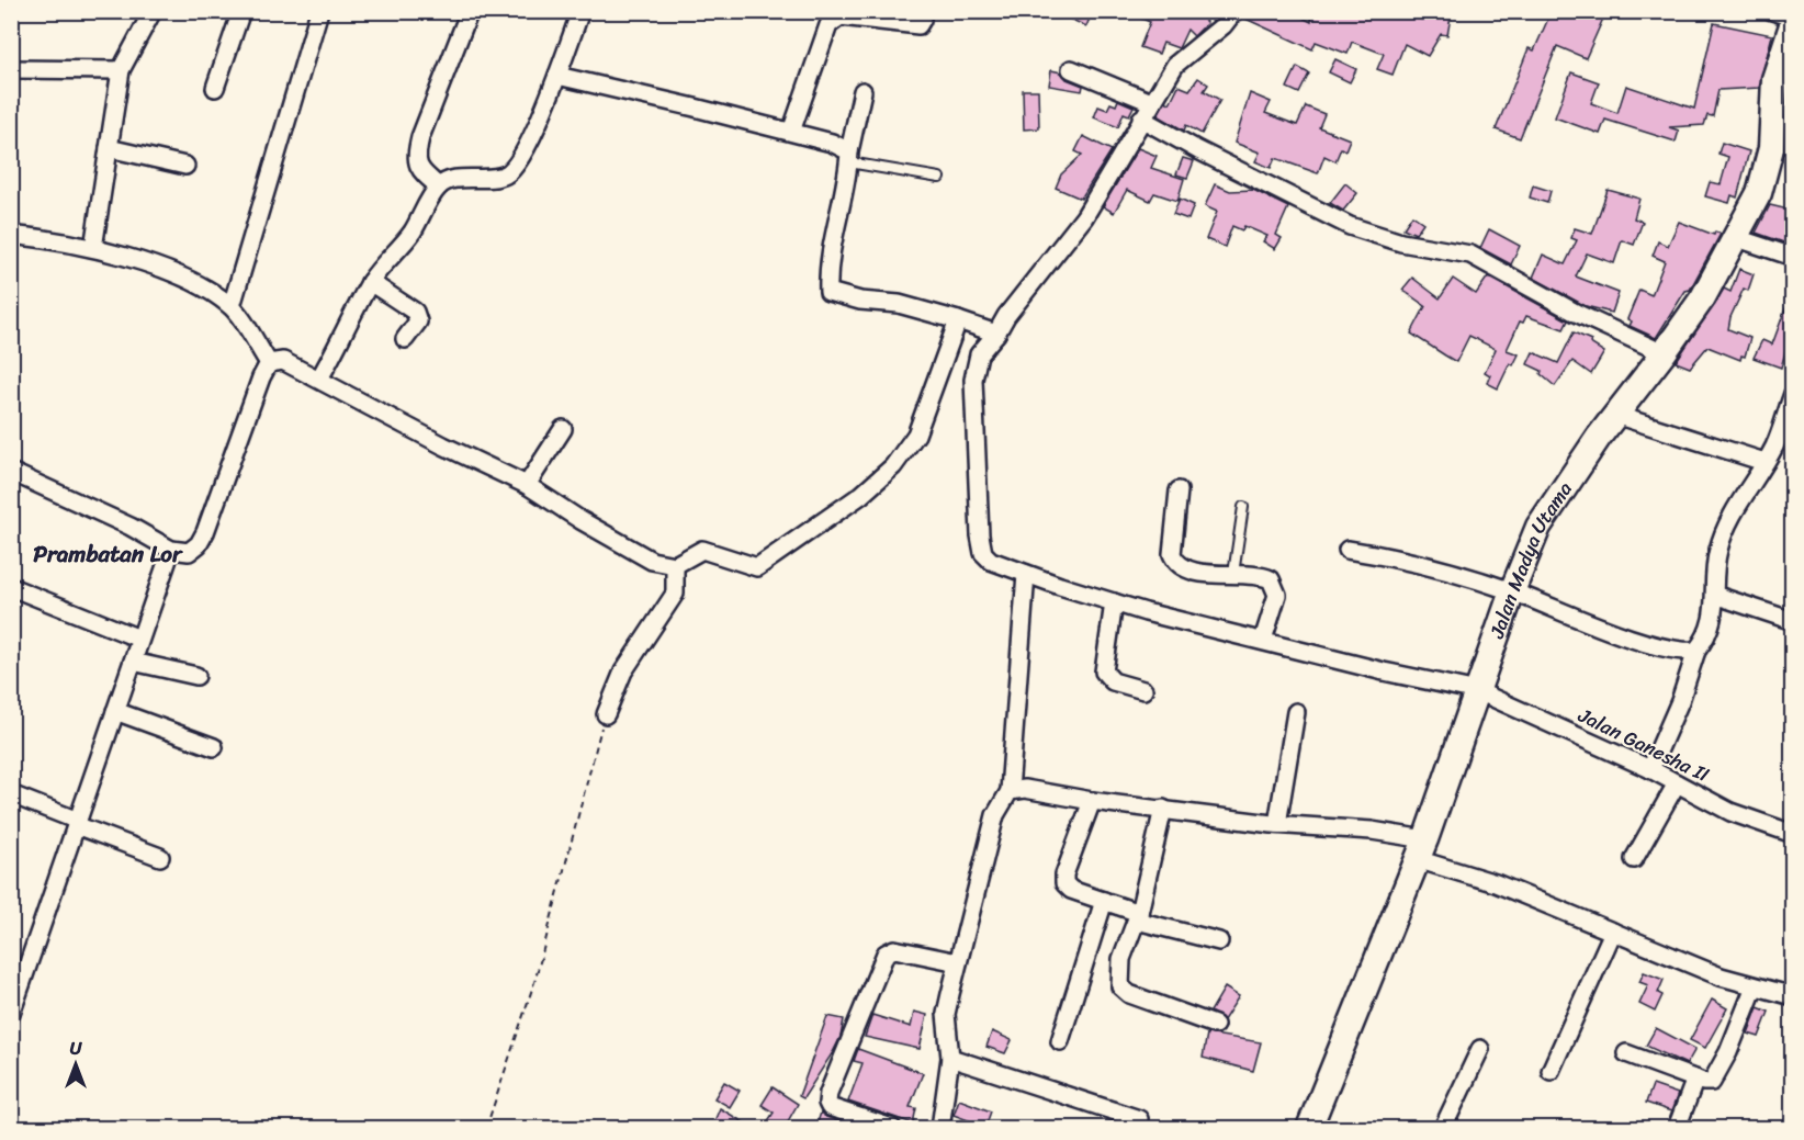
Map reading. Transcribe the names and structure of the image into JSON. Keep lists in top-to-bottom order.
{
  "streets": {
    "street": ["Jalan Madya Utama", "Jalan Ganesha II"]
  },
  "crossings": [
    ["Jalan Madya Utama", "Jalan Ganesha II"]
  ],
  "districts": ["Prambatan Lor"],
  "north": "top"
}
